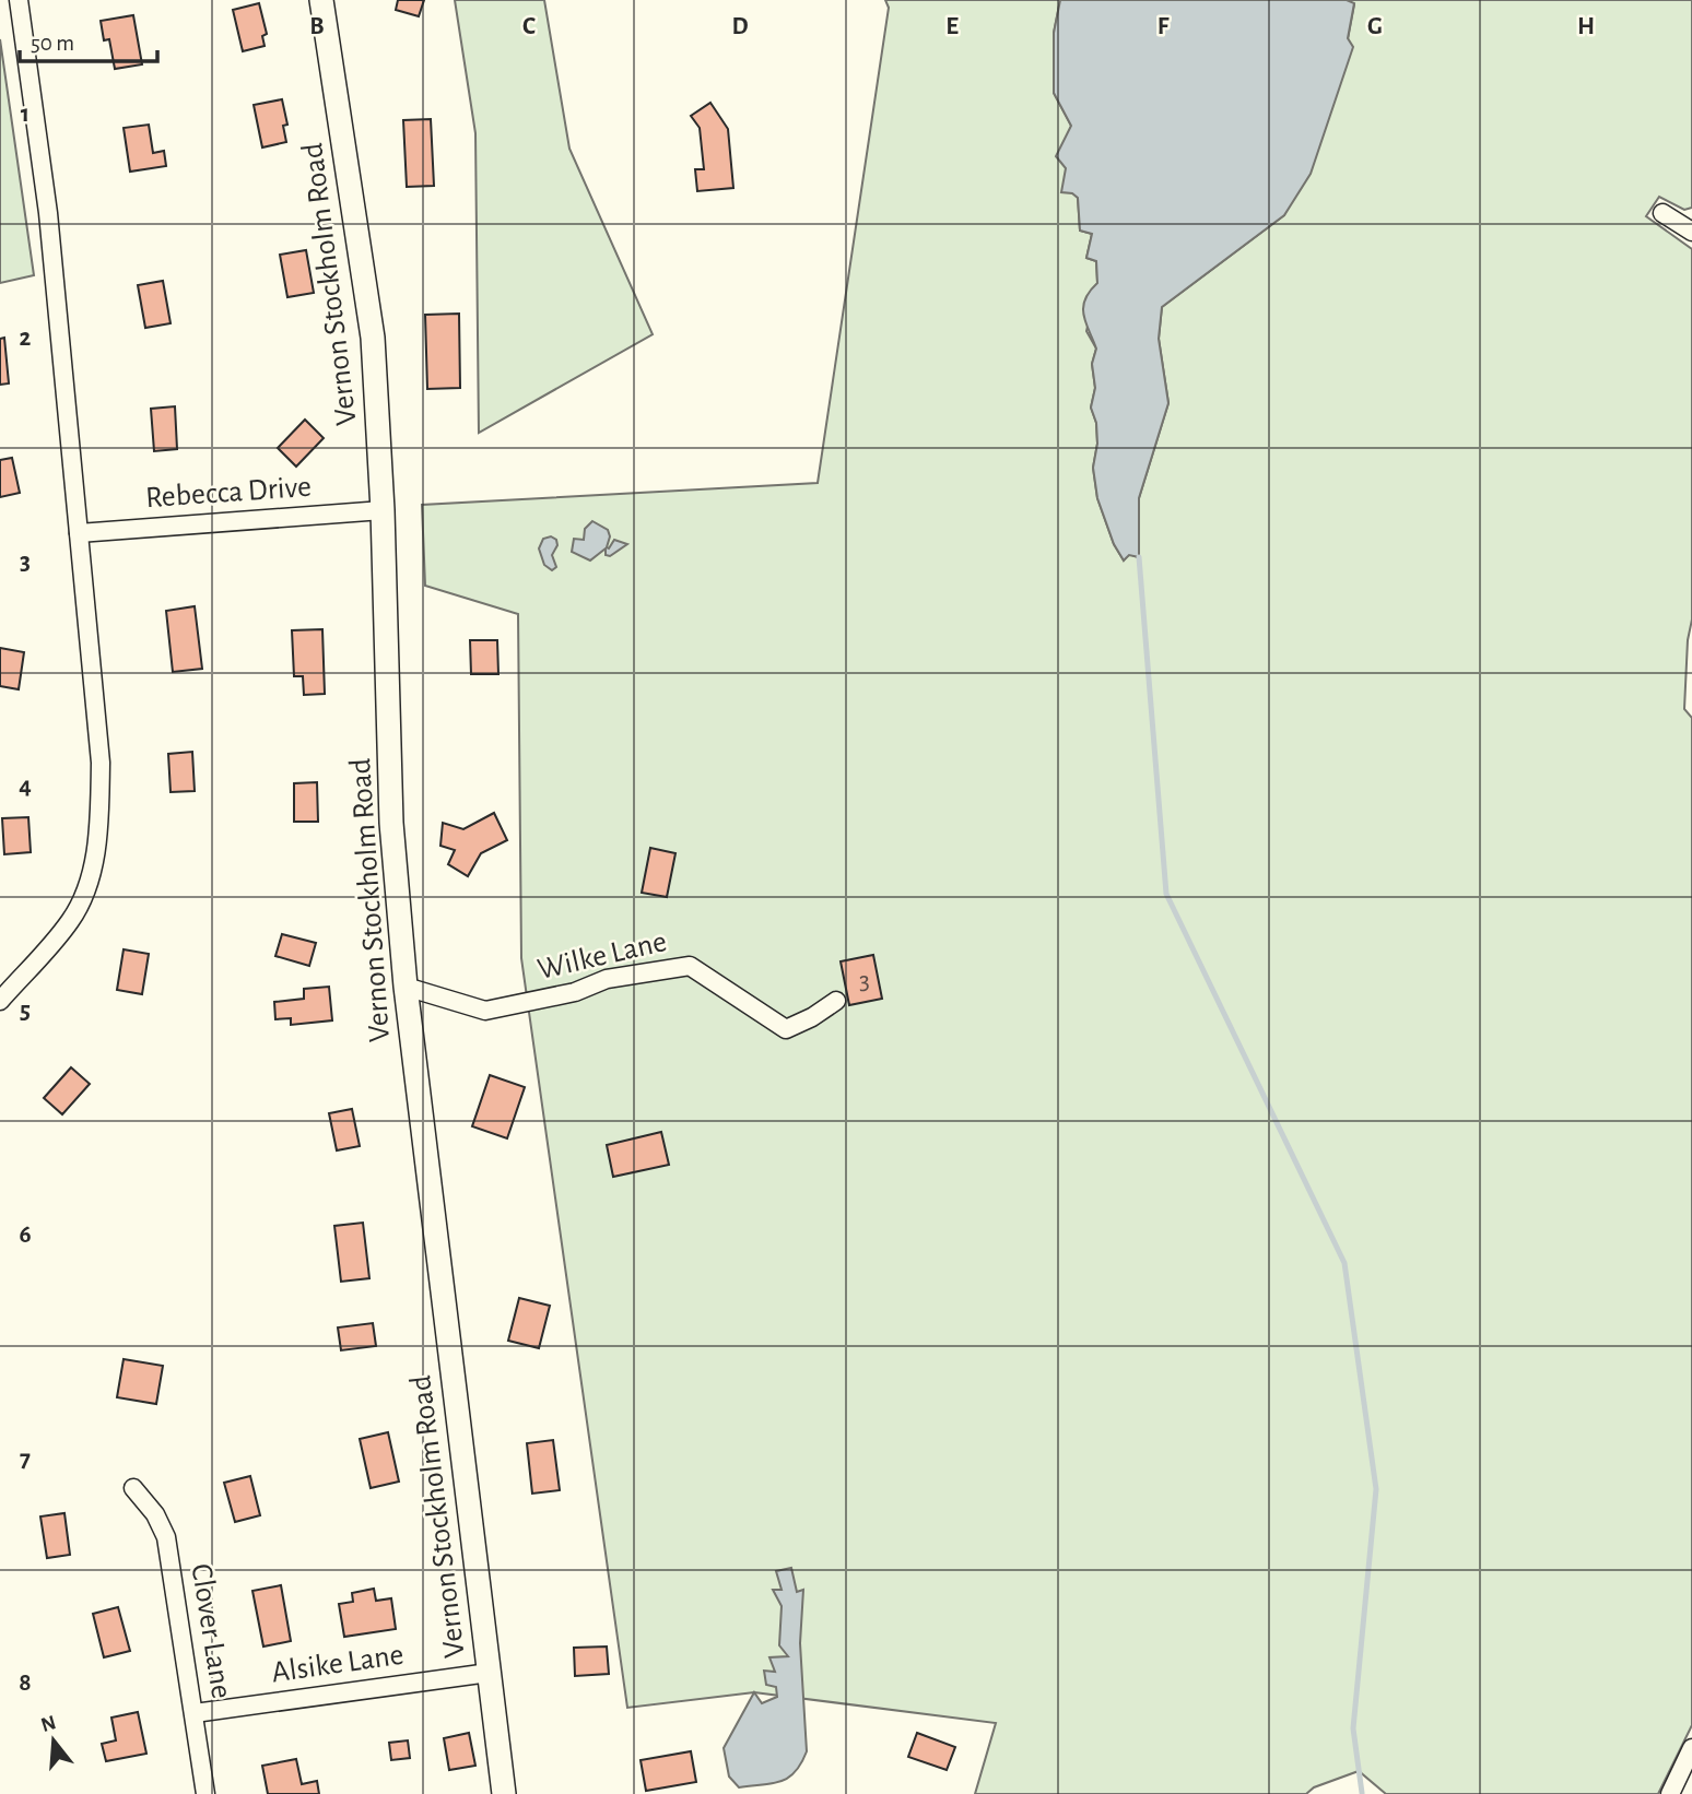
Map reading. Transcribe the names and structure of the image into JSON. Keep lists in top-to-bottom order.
{
  "streets": {
    "main road": ["Vernon Stockholm Road"],
    "street": [
      "Rebecca Drive",
      "Wilke Lane",
      "Clover Lane",
      "Alsike Lane"
    ]
  },
  "crossings": [
    ["Vernon Stockholm Road", "Rebecca Drive"],
    ["Vernon Stockholm Road", "Wilke Lane"],
    ["Vernon Stockholm Road", "Alsike Lane"],
    ["Clover Lane", "Alsike Lane"]
  ],
  "house_numbers": ["3"],
  "scale_bar": "50 m",
  "north": "top",
  "grid": {
    "columns": [
      "B",
      "C",
      "D",
      "E",
      "F",
      "G",
      "H"
    ],
    "rows": [
      "1",
      "2",
      "3",
      "4",
      "5",
      "6",
      "7",
      "8"
    ]
  }
}
